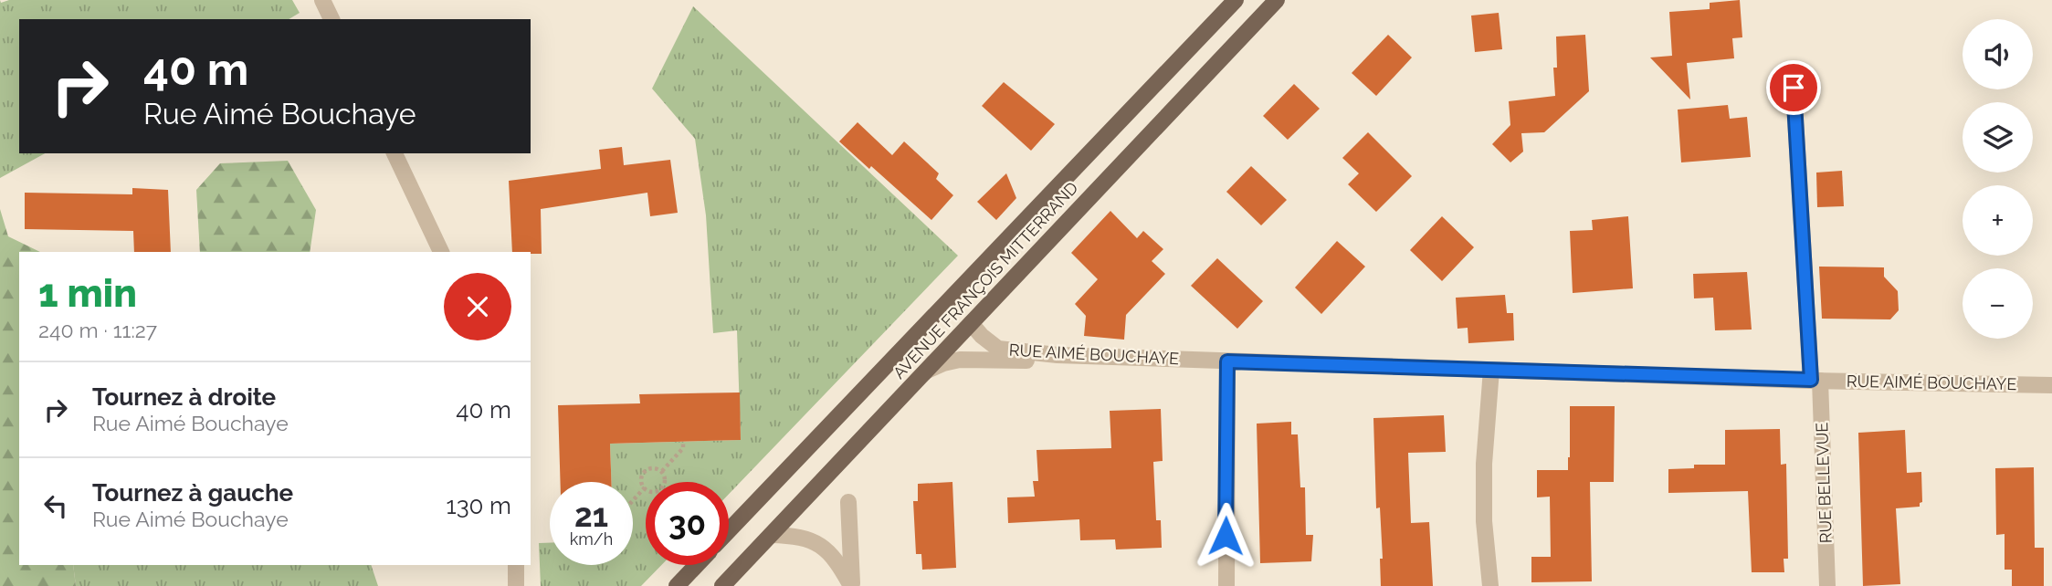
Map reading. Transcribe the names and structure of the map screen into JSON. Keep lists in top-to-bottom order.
{
  "streets": {
    "main road": ["AVENUE FRANÇOIS MITTERRAND"],
    "street": ["RUE AIMÉ BOUCHAYE", "RUE BELLEVUE"]
  },
  "crossings": [
    ["AVENUE FRANÇOIS MITTERRAND", "RUE AIMÉ BOUCHAYE"],
    ["RUE AIMÉ BOUCHAYE", "RUE BELLEVUE"]
  ],
  "page": {
    "map_buttons": ["+", "−"],
    "turn": ["40 m", "Rue Aimé Bouchaye"],
    "heading": ["1 min", "240 m · 11:27"],
    "list": [
      {
        "name": "Tournez à droite",
        "note": "Rue Aimé Bouchaye",
        "value": "40 m"
      },
      {
        "name": "Tournez à gauche",
        "note": "Rue Aimé Bouchaye",
        "value": "130 m"
      }
    ],
    "speed": "21 km/h",
    "limit": "30"
  }
}
